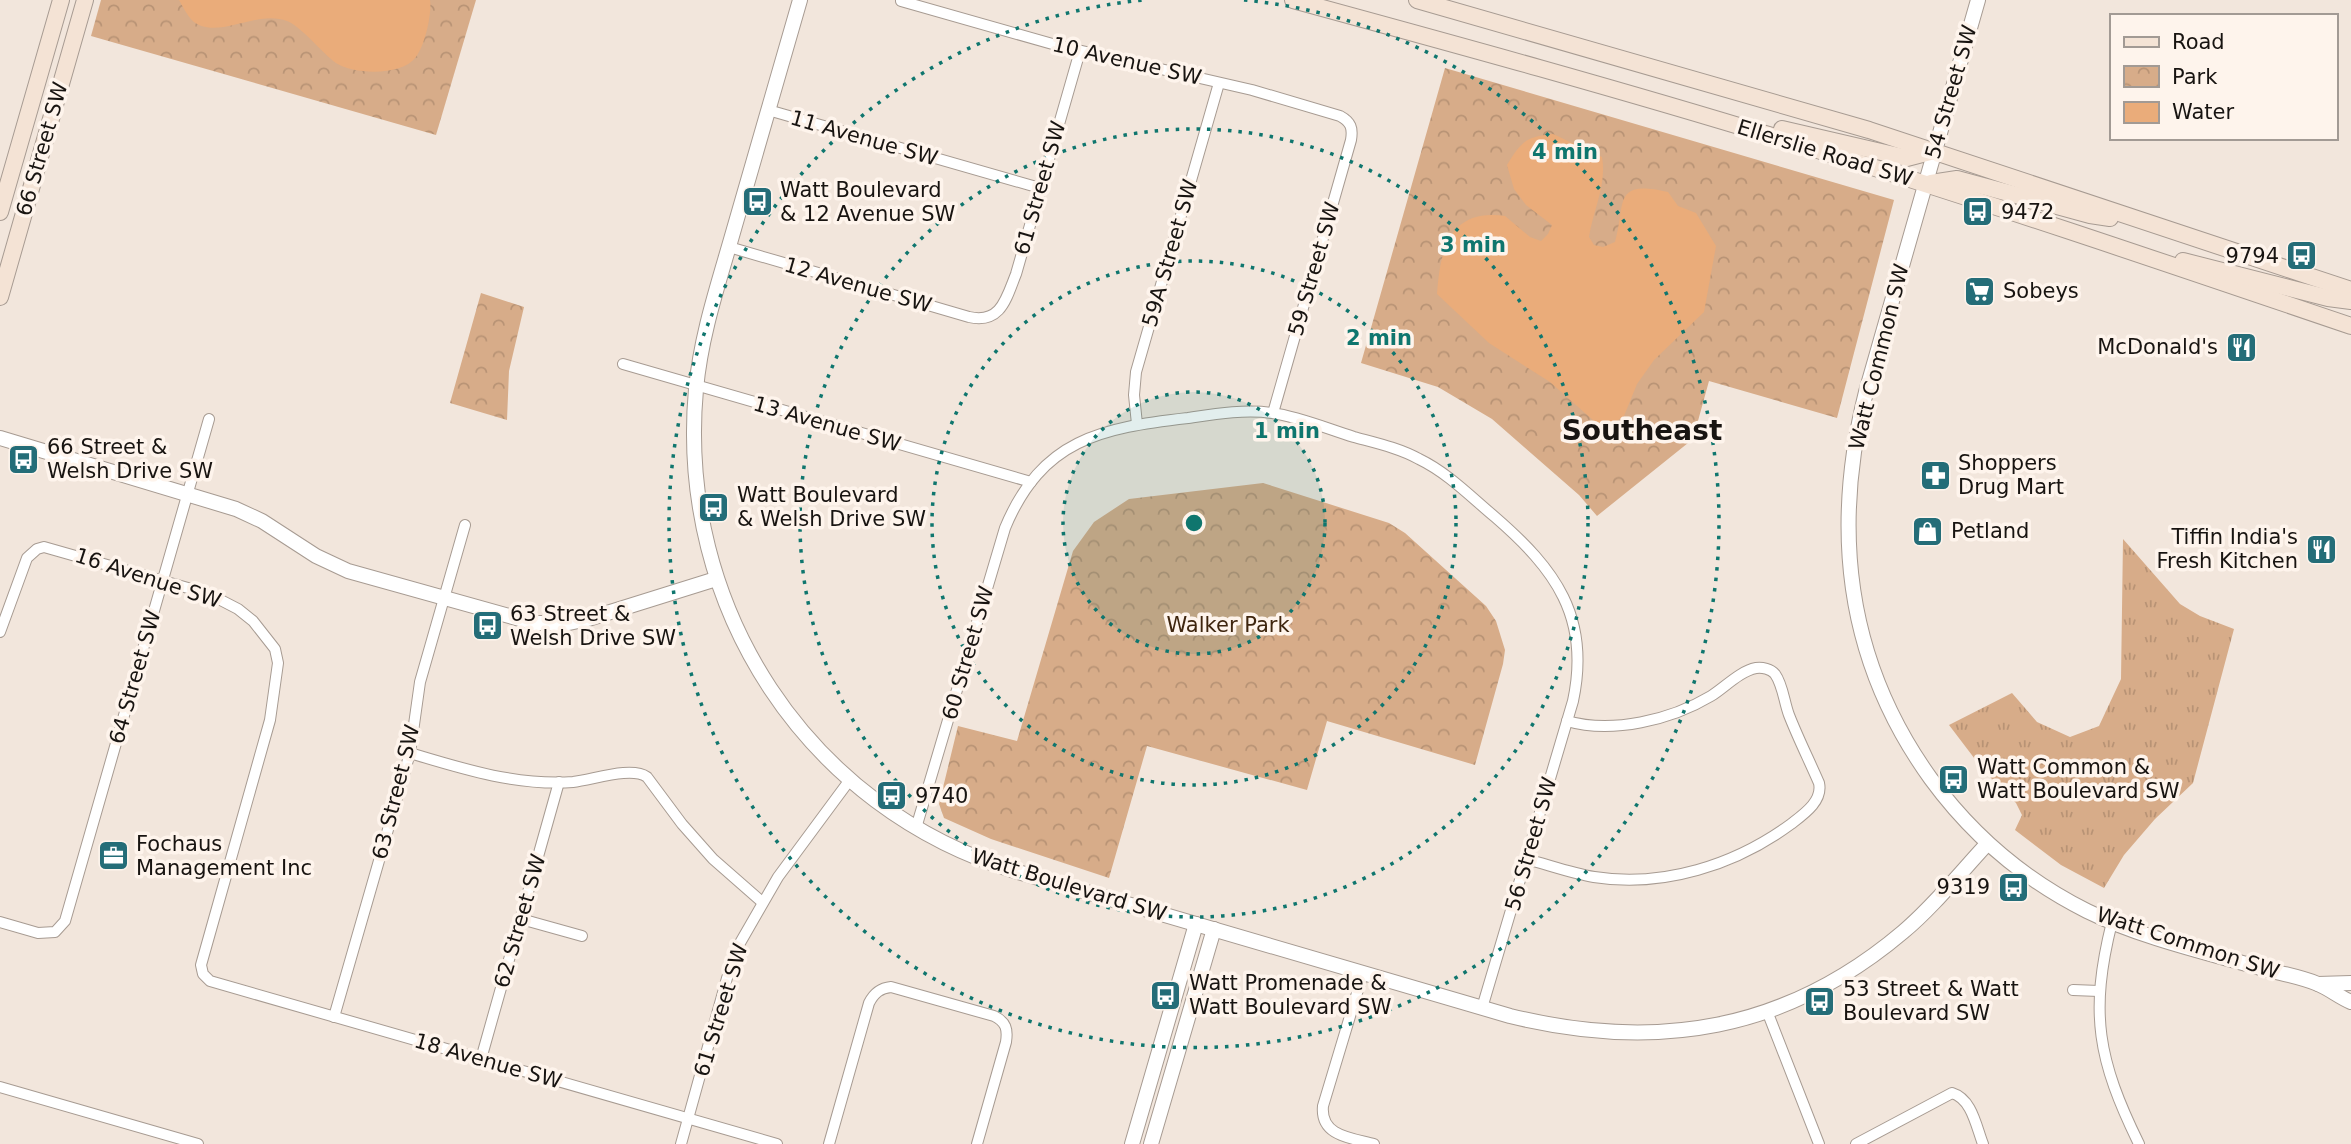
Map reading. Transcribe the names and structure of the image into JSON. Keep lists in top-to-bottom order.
{
  "streets": {
    "main road": ["66 Street SW", "Ellerslie Road SW"],
    "street": [
      "10 Avenue SW",
      "54 Street SW",
      "11 Avenue SW",
      "61 Street SW",
      "59A Street SW",
      "59 Street SW",
      "12 Avenue SW",
      "Watt Common SW",
      "13 Avenue SW",
      "16 Avenue SW",
      "60 Street SW",
      "64 Street SW",
      "63 Street SW",
      "56 Street SW",
      "Watt Boulevard SW",
      "62 Street SW",
      "18 Avenue SW"
    ]
  },
  "crossings": [
    ["10 Avenue SW", "61 Street SW"],
    ["10 Avenue SW", "59A Street SW"],
    ["10 Avenue SW", "59 Street SW"],
    ["54 Street SW", "Ellerslie Road SW"],
    ["54 Street SW", "Watt Common SW"],
    ["11 Avenue SW", "61 Street SW"],
    ["11 Avenue SW", "Watt Boulevard SW"],
    ["Ellerslie Road SW", "Watt Common SW"],
    ["61 Street SW", "12 Avenue SW"],
    ["61 Street SW", "Watt Boulevard SW"],
    ["61 Street SW", "18 Avenue SW"],
    ["59 Street SW", "56 Street SW"],
    ["12 Avenue SW", "Watt Boulevard SW"],
    ["Watt Common SW", "Watt Boulevard SW"],
    ["13 Avenue SW", "60 Street SW"],
    ["13 Avenue SW", "Watt Boulevard SW"],
    ["16 Avenue SW", "64 Street SW"],
    ["16 Avenue SW", "18 Avenue SW"],
    ["60 Street SW", "Watt Boulevard SW"],
    ["63 Street SW", "18 Avenue SW"],
    ["56 Street SW", "Watt Boulevard SW"],
    ["62 Street SW", "18 Avenue SW"]
  ],
  "districts": ["Southeast"],
  "parks": ["Walker Park"],
  "places": {
    "bus stop": [
      "Watt Boulevard & 12 Avenue SW",
      "9472",
      "9794",
      "66 Street & Welsh Drive SW",
      "Watt Boulevard & Welsh Drive SW",
      "63 Street & Welsh Drive SW",
      "Watt Common & Watt Boulevard SW",
      "9740",
      "9319",
      "Watt Promenade & Watt Boulevard SW",
      "53 Street & Watt Boulevard SW"
    ],
    "supermarket": ["Sobeys"],
    "restaurant": ["McDonald's", "Tiffin India's Fresh Kitchen"],
    "pharmacy": ["Shoppers Drug Mart"],
    "shop": ["Petland"],
    "office": ["Fochaus Management Inc"]
  },
  "legend": ["Road", "Park", "Water"],
  "rings": [
    "4 min",
    "3 min",
    "2 min",
    "1 min"
  ]
}
